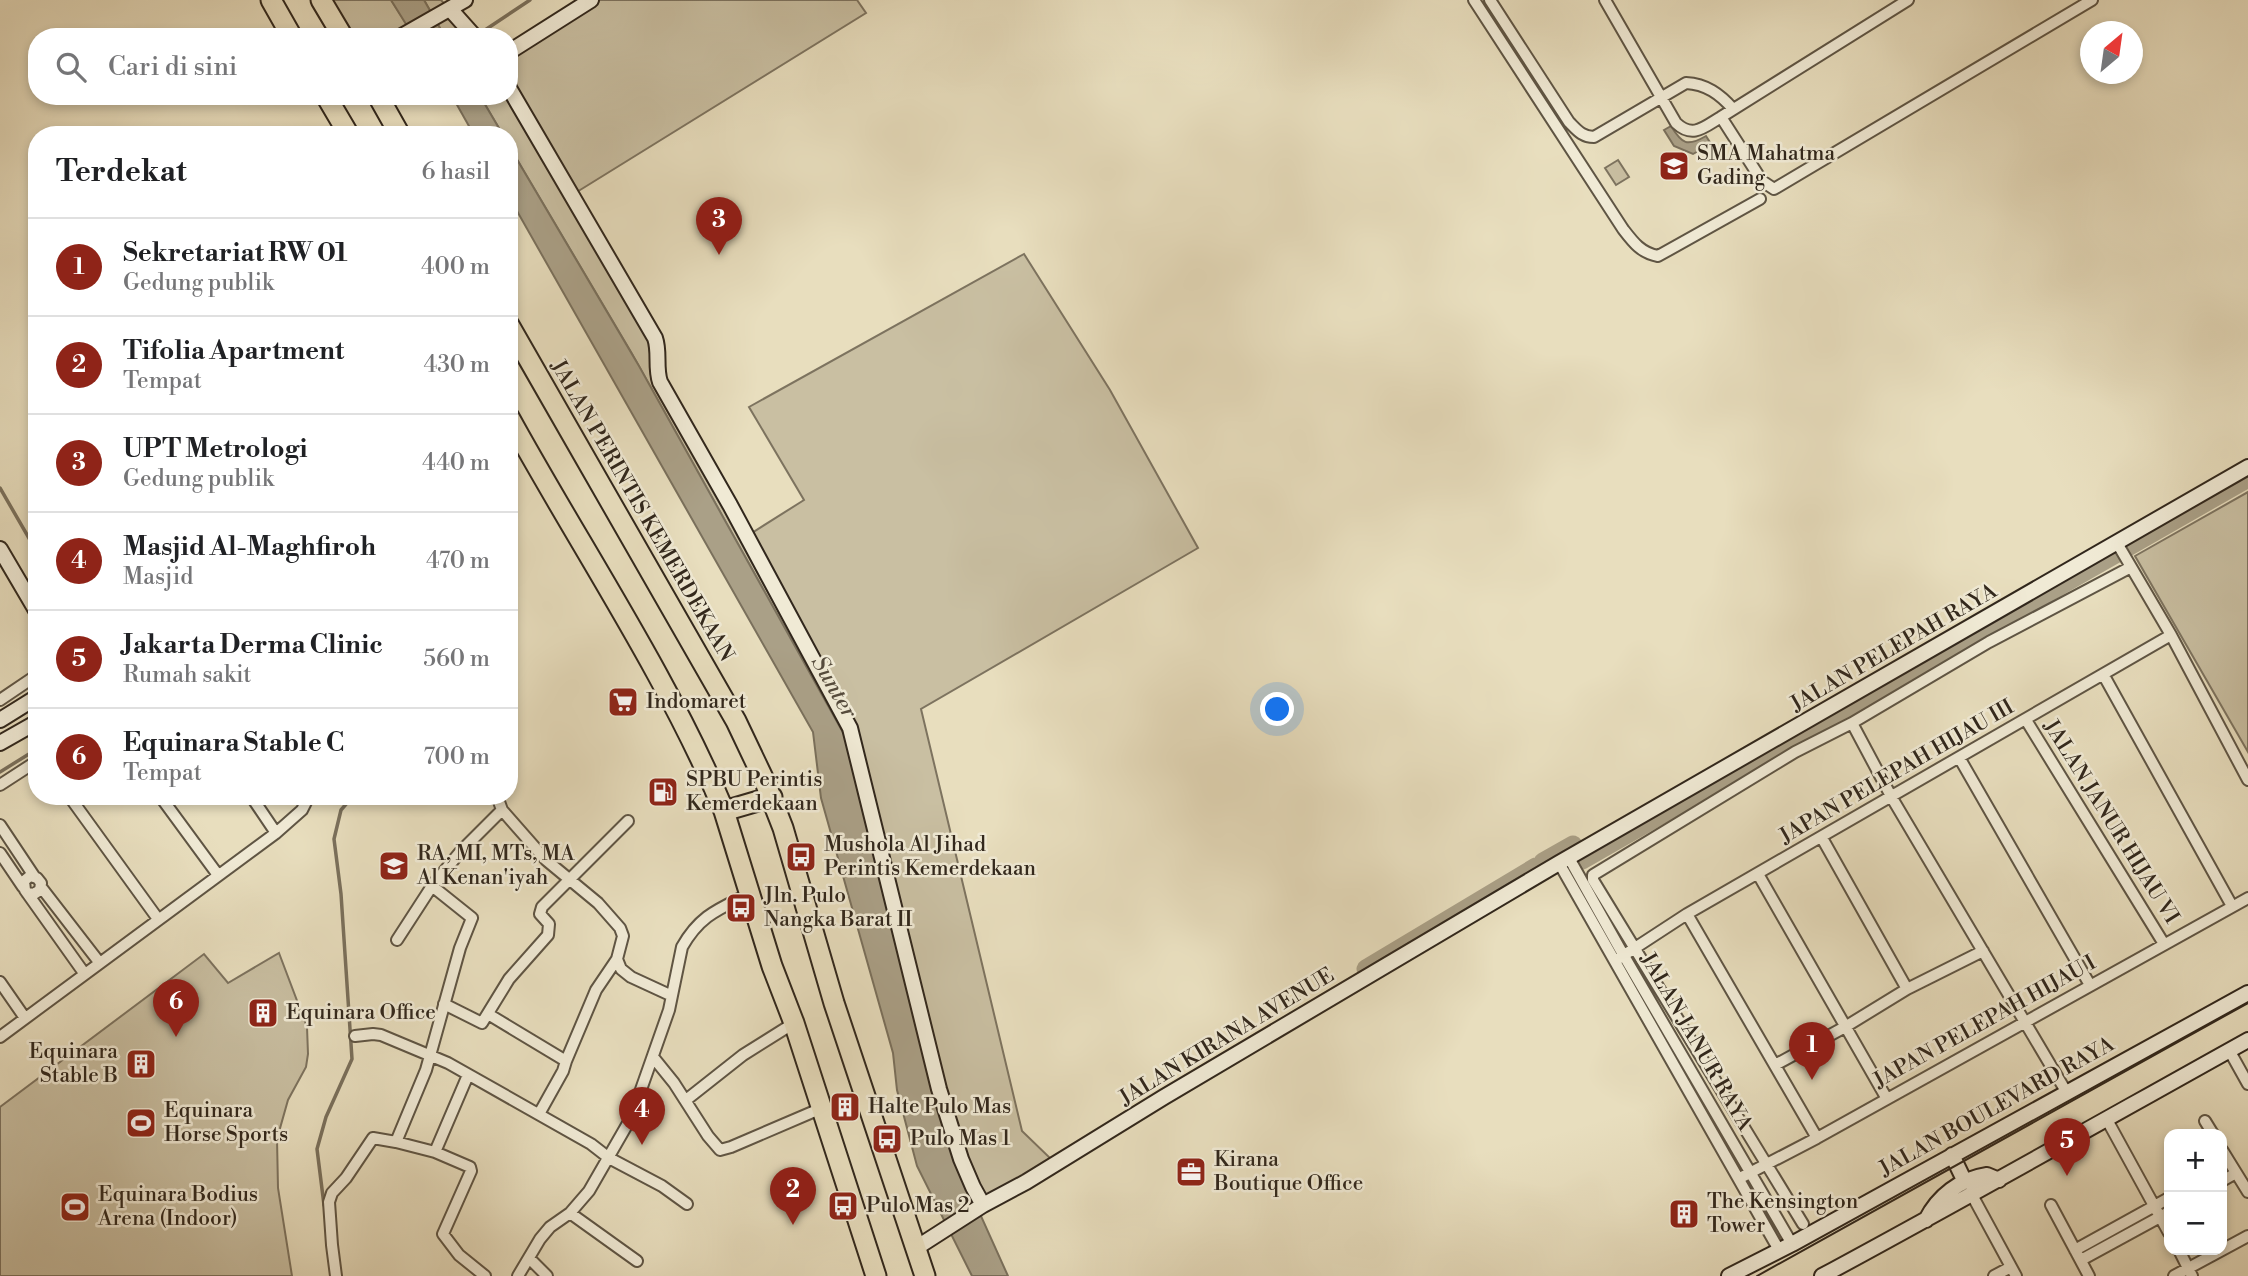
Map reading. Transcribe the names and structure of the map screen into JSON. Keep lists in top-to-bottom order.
{
  "streets": {
    "highway": ["JALAN PERINTIS KEMERDEKAAN"],
    "street": [
      "JALAN PELEPAH RAYA",
      "JAPAN PELEPAH HIJAU III",
      "JALAN JANUR HIJAU VI",
      "JAPAN PELEPAH HIJAU I",
      "JALAN KIRANA AVENUE",
      "JALAN JANUR RAYA",
      "JALAN BOULEVARD RAYA"
    ]
  },
  "crossings": [
    ["JALAN PERINTIS KEMERDEKAAN", "JALAN KIRANA AVENUE"],
    ["JALAN PELEPAH RAYA", "JAPAN PELEPAH HIJAU III"],
    ["JALAN PELEPAH RAYA", "JALAN KIRANA AVENUE"],
    ["JALAN PELEPAH RAYA", "JALAN JANUR RAYA"],
    ["JAPAN PELEPAH HIJAU III", "JALAN JANUR HIJAU VI"],
    ["JAPAN PELEPAH HIJAU III", "JALAN JANUR RAYA"],
    ["JALAN JANUR HIJAU VI", "JAPAN PELEPAH HIJAU I"],
    ["JAPAN PELEPAH HIJAU I", "JALAN JANUR RAYA"],
    ["JALAN KIRANA AVENUE", "JALAN JANUR RAYA"],
    ["JALAN JANUR RAYA", "JALAN BOULEVARD RAYA"]
  ],
  "water": ["Sunter"],
  "places": {
    "school or university": ["SMA Mahatma Gading", "RA, MI, MTs, MA Al Kenan'iyah"],
    "supermarket": ["Indomaret"],
    "fuel station": ["SPBU Perintis Kemerdekaan"],
    "bus stop": [
      "Mushola Al Jihad Perintis Kemerdekaan",
      "Jln. Pulo Nangka Barat II",
      "Pulo Mas 1",
      "Pulo Mas 2"
    ],
    "building": [
      "Equinara Office",
      "Equinara Stable B",
      "Halte Pulo Mas",
      "The Kensington Tower"
    ],
    "sports": ["Equinara Horse Sports", "Equinara Bodius Arena (Indoor)"],
    "office": ["Kirana Boutique Office"]
  },
  "north": "top right",
  "page": {
    "search": "Cari di sini",
    "heading": ["Terdekat", "6 hasil"],
    "pins": [
      "3",
      "6",
      "1",
      "4",
      "5",
      "2"
    ],
    "list": [
      {
        "mark": "1",
        "name": "Sekretariat RW 01",
        "note": "Gedung publik",
        "value": "400 m"
      },
      {
        "mark": "2",
        "name": "Tifolia Apartment",
        "note": "Tempat",
        "value": "430 m"
      },
      {
        "mark": "3",
        "name": "UPT Metrologi",
        "note": "Gedung publik",
        "value": "440 m"
      },
      {
        "mark": "4",
        "name": "Masjid Al-Maghfiroh",
        "note": "Masjid",
        "value": "470 m"
      },
      {
        "mark": "5",
        "name": "Jakarta Derma Clinic",
        "note": "Rumah sakit",
        "value": "560 m"
      },
      {
        "mark": "6",
        "name": "Equinara Stable C",
        "note": "Tempat",
        "value": "700 m"
      }
    ],
    "map_buttons": ["+", "−"]
  }
}
